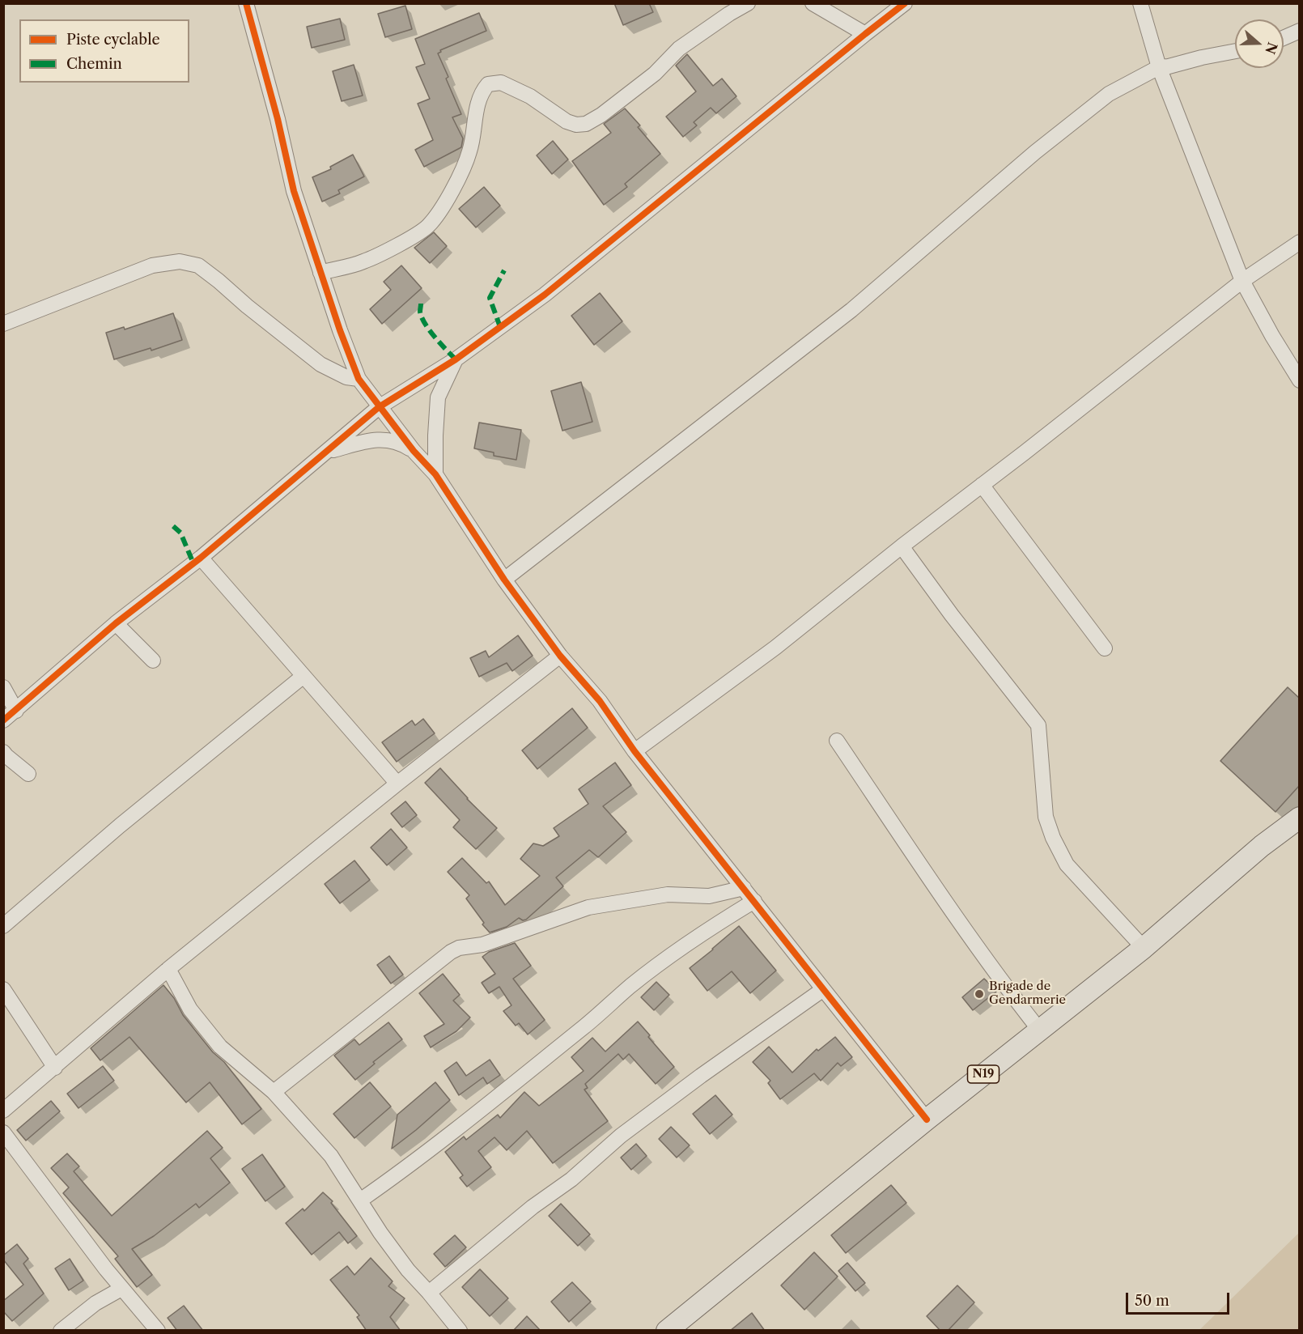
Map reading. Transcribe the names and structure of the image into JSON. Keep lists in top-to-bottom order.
{
  "streets": {
    "highway": ["N19"]
  },
  "places": ["Brigade de Gendarmerie"],
  "legend": ["Piste cyclable", "Chemin"],
  "scale_bar": "50 m",
  "north": "right"
}
